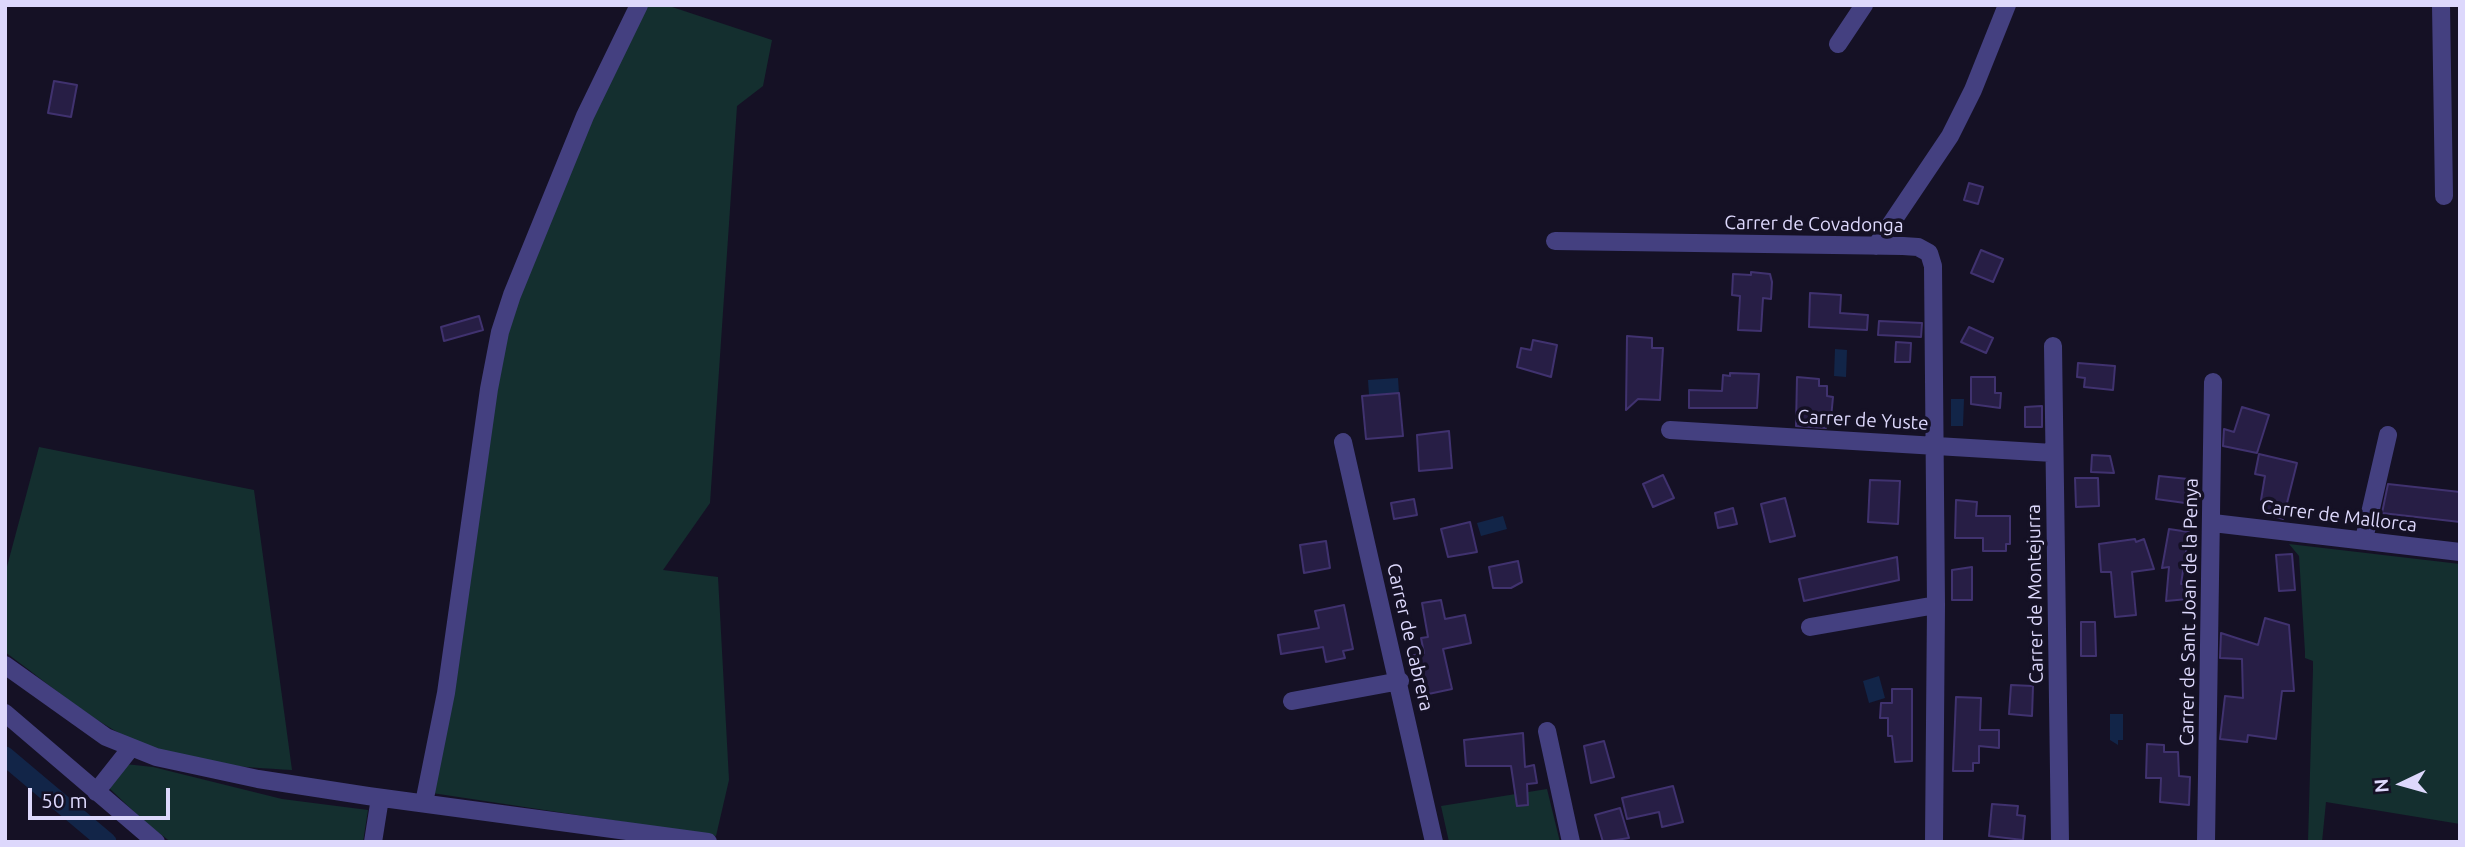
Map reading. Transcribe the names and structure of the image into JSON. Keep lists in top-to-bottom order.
{
  "streets": {
    "street": [
      "Carrer de Covadonga",
      "Carrer de Yuste",
      "Carrer de Mallorca",
      "Carrer de Montejurra",
      "Carrer de Sant Joan de la Penya",
      "Carrer de Cabrera"
    ]
  },
  "crossings": [
    ["Carrer de Covadonga", "Carrer de Yuste"],
    ["Carrer de Yuste", "Carrer de Montejurra"],
    ["Carrer de Mallorca", "Carrer de Sant Joan de la Penya"]
  ],
  "scale_bar": "50 m",
  "north": "left"
}
